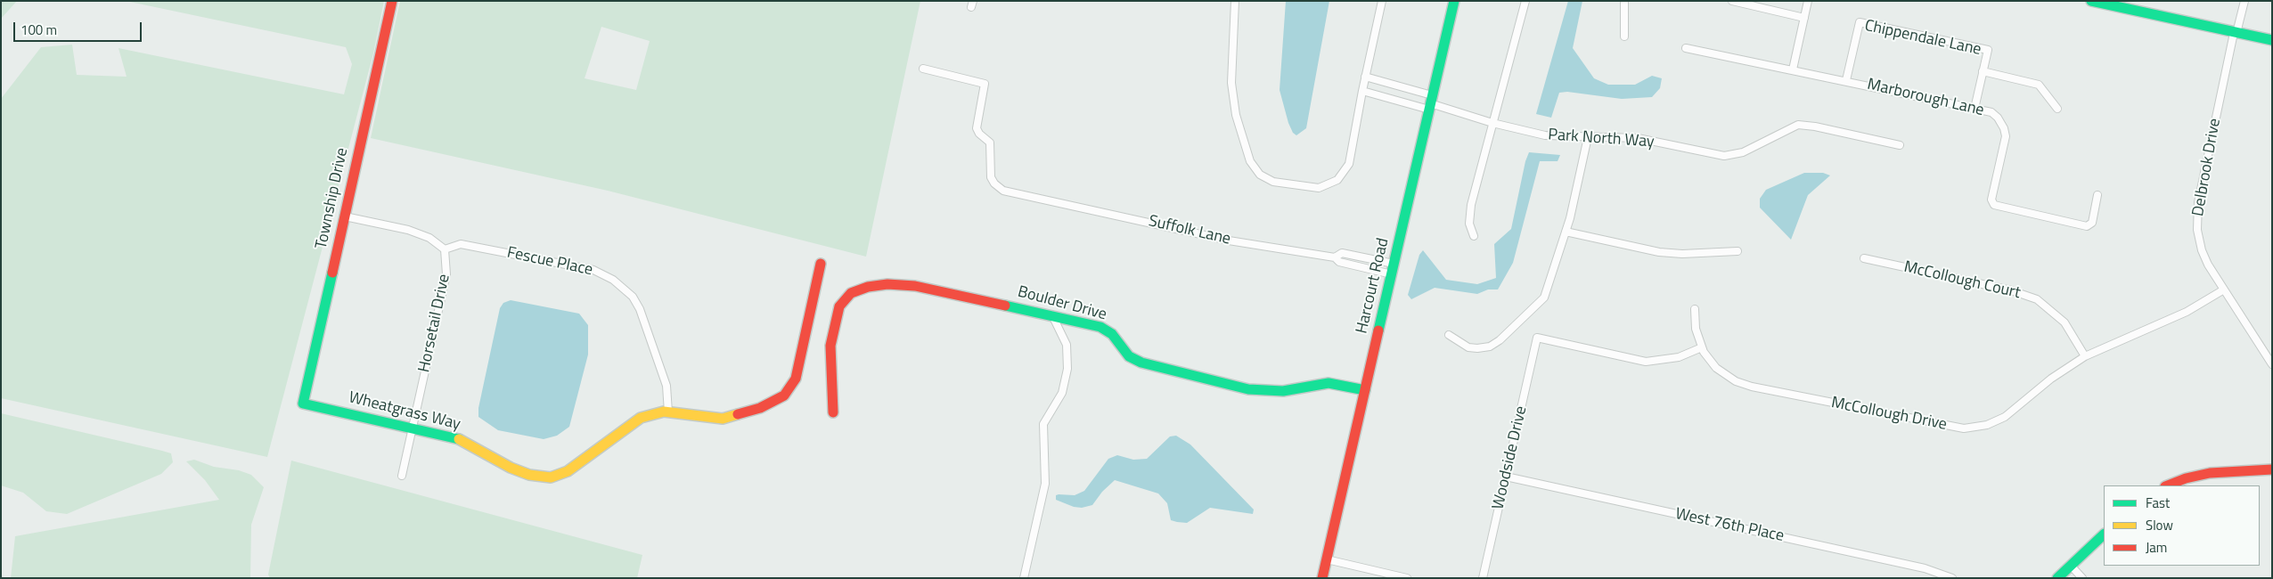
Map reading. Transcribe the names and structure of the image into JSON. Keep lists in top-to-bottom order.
{
  "streets": {
    "street": [
      "Chippendale Lane",
      "Marborough Lane",
      "Park North Way",
      "Delbrook Drive",
      "Township Drive",
      "Suffolk Lane",
      "Fescue Place",
      "McCollough Court",
      "Harcourt Road",
      "Boulder Drive",
      "Horsetail Drive",
      "Wheatgrass Way",
      "McCollough Drive",
      "Woodside Drive",
      "West 76th Place"
    ]
  },
  "crossings": [
    ["Chippendale Lane", "Marborough Lane"],
    ["Park North Way", "Harcourt Road"],
    ["Delbrook Drive", "McCollough Drive"],
    ["Township Drive", "Wheatgrass Way"],
    ["Suffolk Lane", "Harcourt Road"],
    ["Fescue Place", "Horsetail Drive"],
    ["Fescue Place", "Wheatgrass Way"],
    ["McCollough Court", "McCollough Drive"],
    ["Harcourt Road", "Boulder Drive"],
    ["Horsetail Drive", "Wheatgrass Way"],
    ["McCollough Drive", "Woodside Drive"],
    ["Woodside Drive", "West 76th Place"]
  ],
  "legend": ["Fast", "Slow", "Jam"],
  "scale_bar": "100 m"
}
